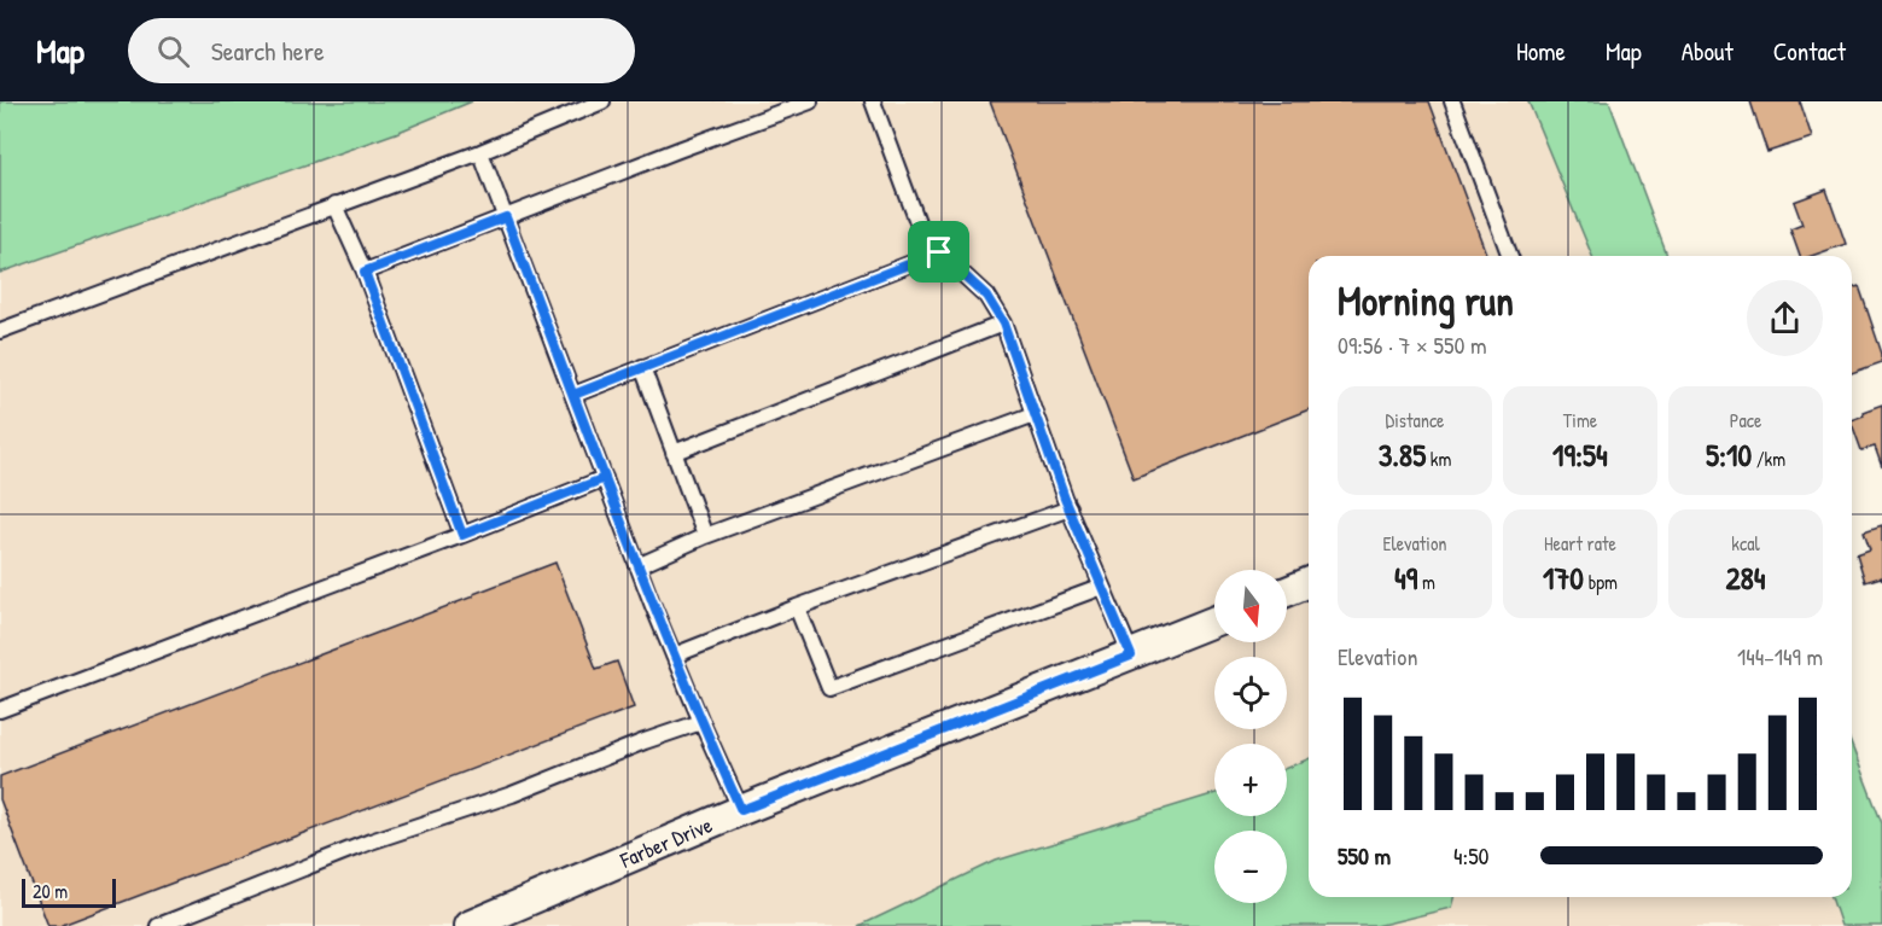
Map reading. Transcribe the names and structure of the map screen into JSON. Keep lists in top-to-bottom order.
{
  "streets": {
    "street": ["Farber Drive"]
  },
  "scale_bar": "20 m",
  "north": "bottom",
  "page": {
    "header": "Map",
    "search": "Search here",
    "nav": [
      "Home",
      "Map",
      "About",
      "Contact"
    ],
    "heading": ["Morning run", "09:56 · 7 × 550 m"],
    "stats": [
      ["Distance", "3.85 km"],
      ["Time", "19:54"],
      ["Pace", "5:10 /km"],
      ["Elevation", "49 m"],
      ["Heart rate", "170 bpm"],
      ["kcal", "284"]
    ],
    "map_buttons": ["+", "−"],
    "chart": ["Elevation", "144–149 m"],
    "list": [
      {
        "name": "550 m",
        "note": "4:50"
      }
    ],
    "scale": "20 m"
  }
}
